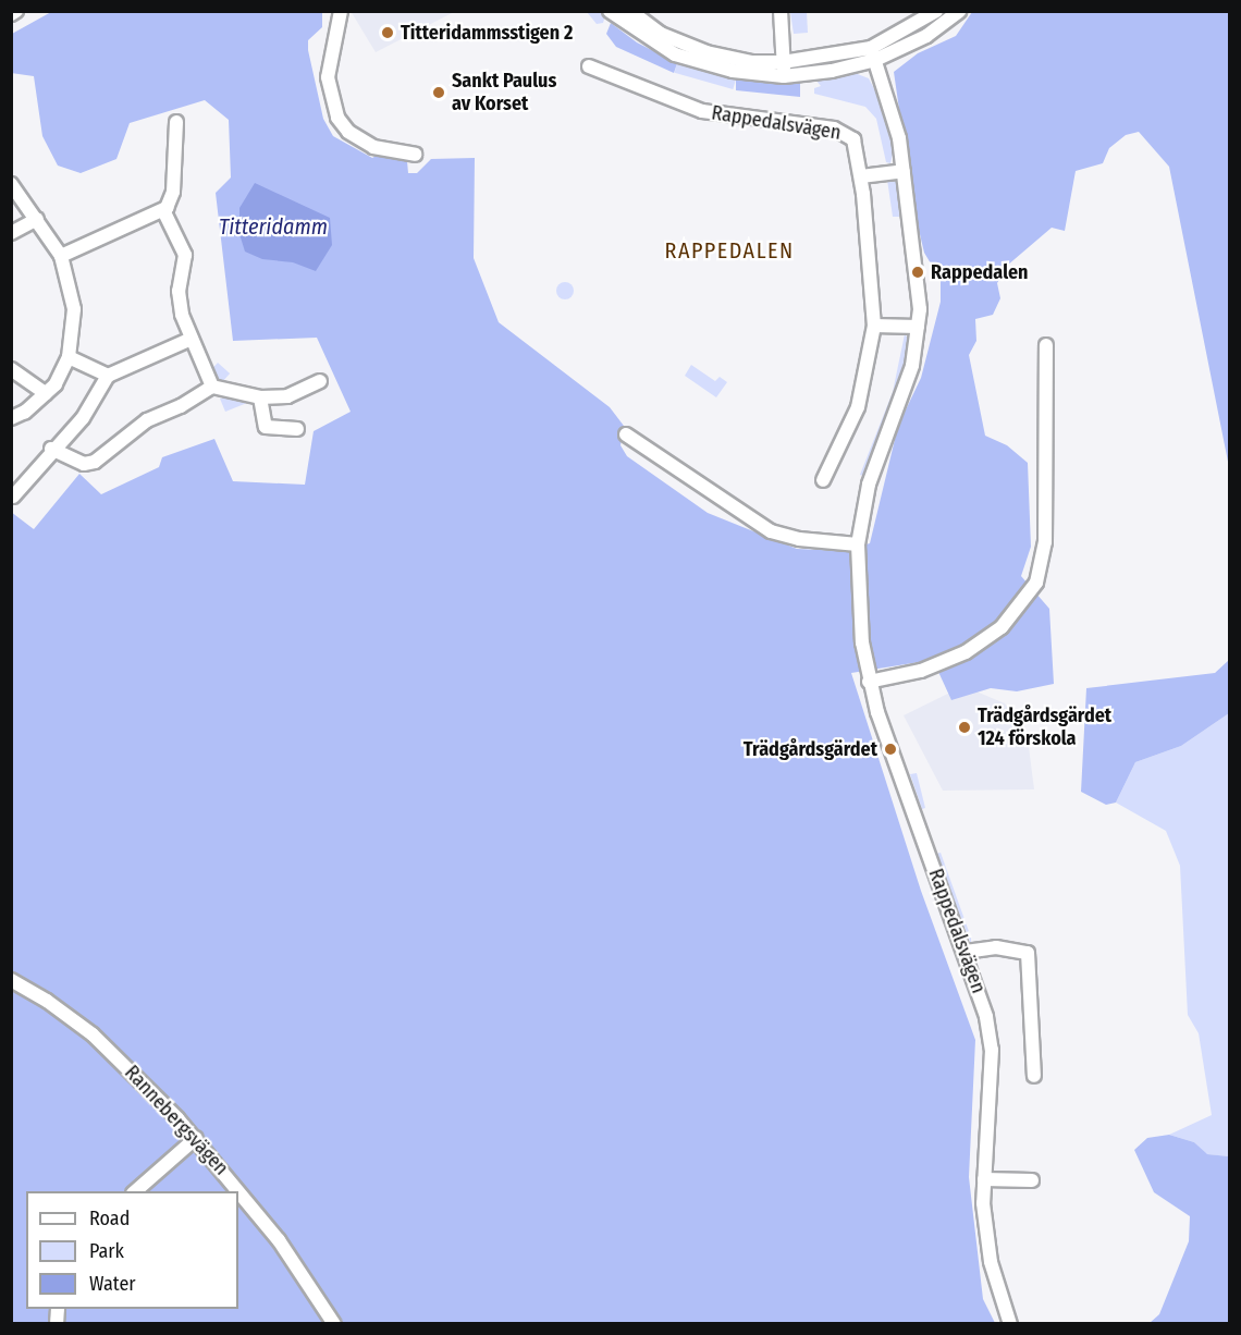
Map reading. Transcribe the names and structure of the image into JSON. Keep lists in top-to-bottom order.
{
  "streets": {
    "street": ["Rappedalsvägen", "Rannebergsvägen"]
  },
  "districts": ["RAPPEDALEN"],
  "water": ["Titteridamm"],
  "places": [
    "Titteridammsstigen 2",
    "Sankt Paulus av Korset",
    "Rappedalen",
    "Trädgårdsgärdet 124 förskola",
    "Trädgårdsgärdet"
  ],
  "legend": ["Road", "Park", "Water"]
}
